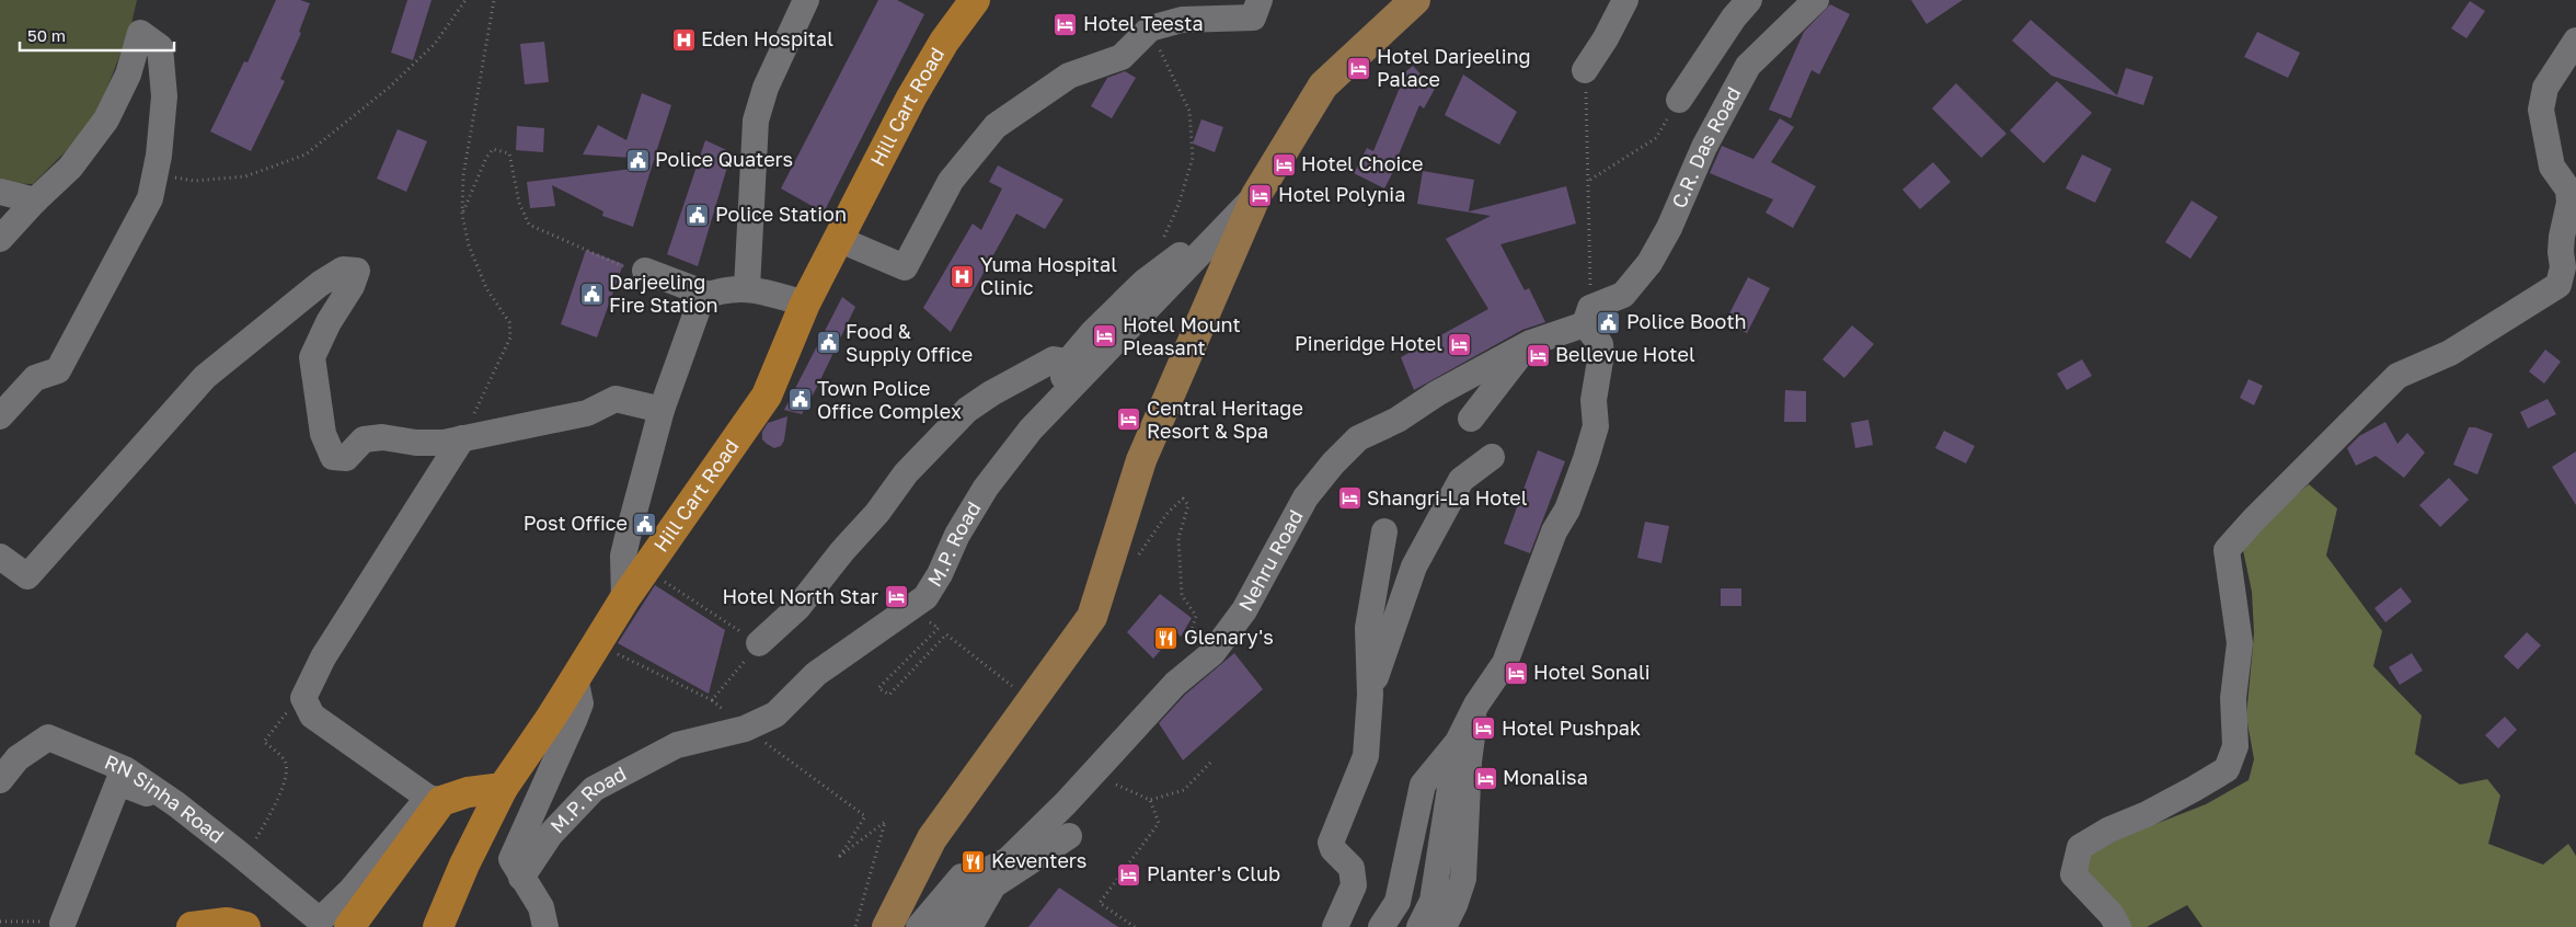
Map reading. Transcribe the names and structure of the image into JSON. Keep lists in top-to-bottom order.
{
  "streets": {
    "highway": ["Hill Cart Road"],
    "street": [
      "C.R. Das Road",
      "M.P. Road",
      "Nehru Road",
      "RN Sinha Road"
    ]
  },
  "crossings": [
    ["C.R. Das Road", "Nehru Road"]
  ],
  "places": {
    "hotel": [
      "Hotel Teesta",
      "Hotel Darjeeling Palace",
      "Hotel Choice",
      "Hotel Polynia",
      "Hotel Mount Pleasant",
      "Pineridge Hotel",
      "Bellevue Hotel",
      "Central Heritage Resort & Spa",
      "Shangri-La Hotel",
      "Hotel North Star",
      "Hotel Sonali",
      "Hotel Pushpak",
      "Monalisa",
      "Planter's Club"
    ],
    "hospital": ["Eden Hospital", "Yuma Hospital Clinic"],
    "public building": [
      "Police Quaters",
      "Police Station",
      "Darjeeling Fire Station",
      "Police Booth",
      "Food & Supply Office",
      "Town Police Office Complex",
      "Post Office"
    ],
    "restaurant": ["Glenary's", "Keventers"]
  },
  "scale_bar": "50 m"
}
